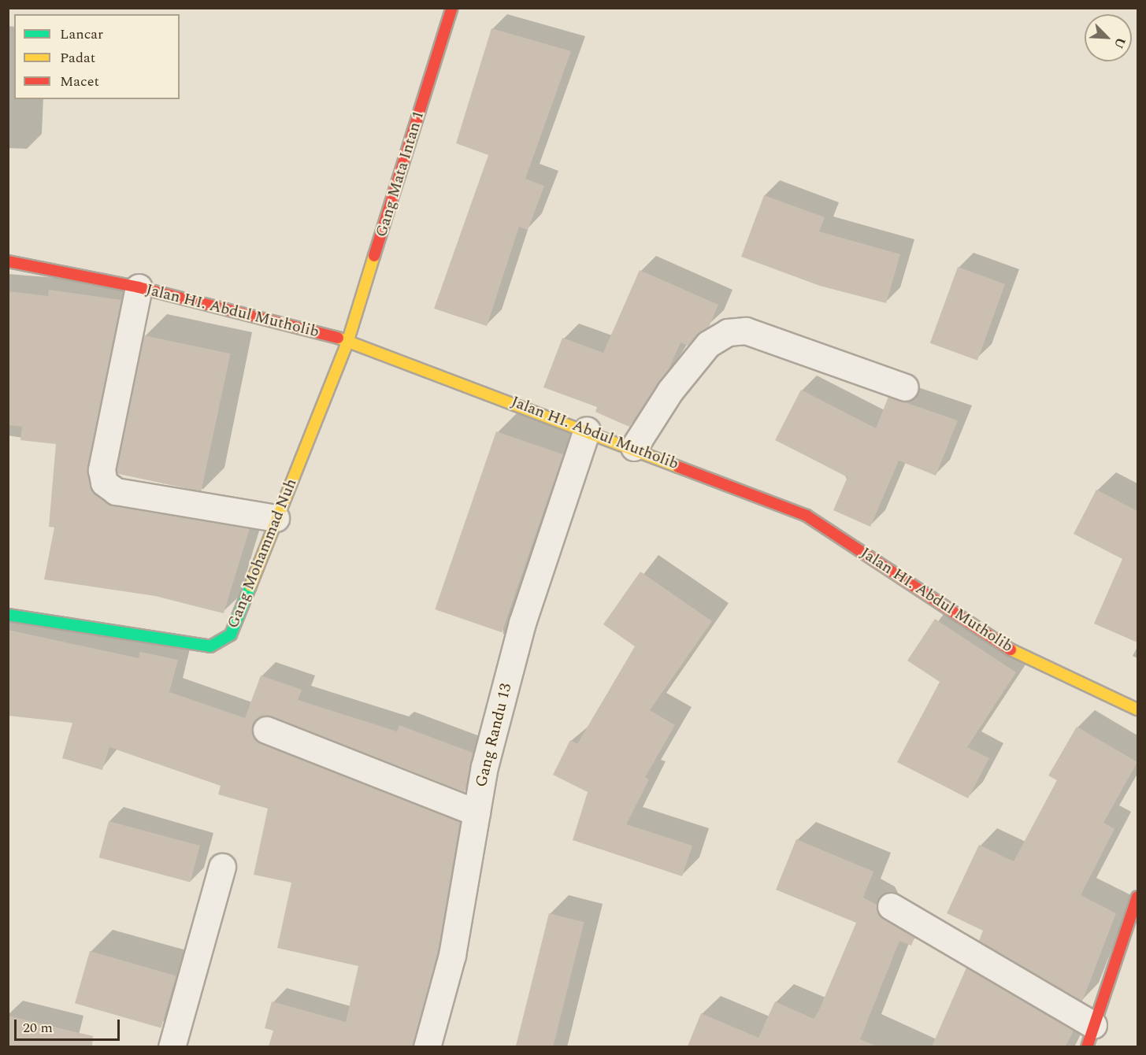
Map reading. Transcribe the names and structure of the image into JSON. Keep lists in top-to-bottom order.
{
  "streets": {
    "street": [
      "Gang Mata Intan 1",
      "Jalan HI. Abdul Mutholib",
      "Gang Mohammad Nuh",
      "Gang Randu 13"
    ]
  },
  "crossings": [
    ["Gang Mata Intan 1", "Jalan HI. Abdul Mutholib"],
    ["Gang Mata Intan 1", "Gang Mohammad Nuh"],
    ["Jalan HI. Abdul Mutholib", "Gang Mohammad Nuh"],
    ["Jalan HI. Abdul Mutholib", "Gang Randu 13"]
  ],
  "legend": ["Lancar", "Padat", "Macet"],
  "scale_bar": "20 m",
  "north": "bottom right"
}
